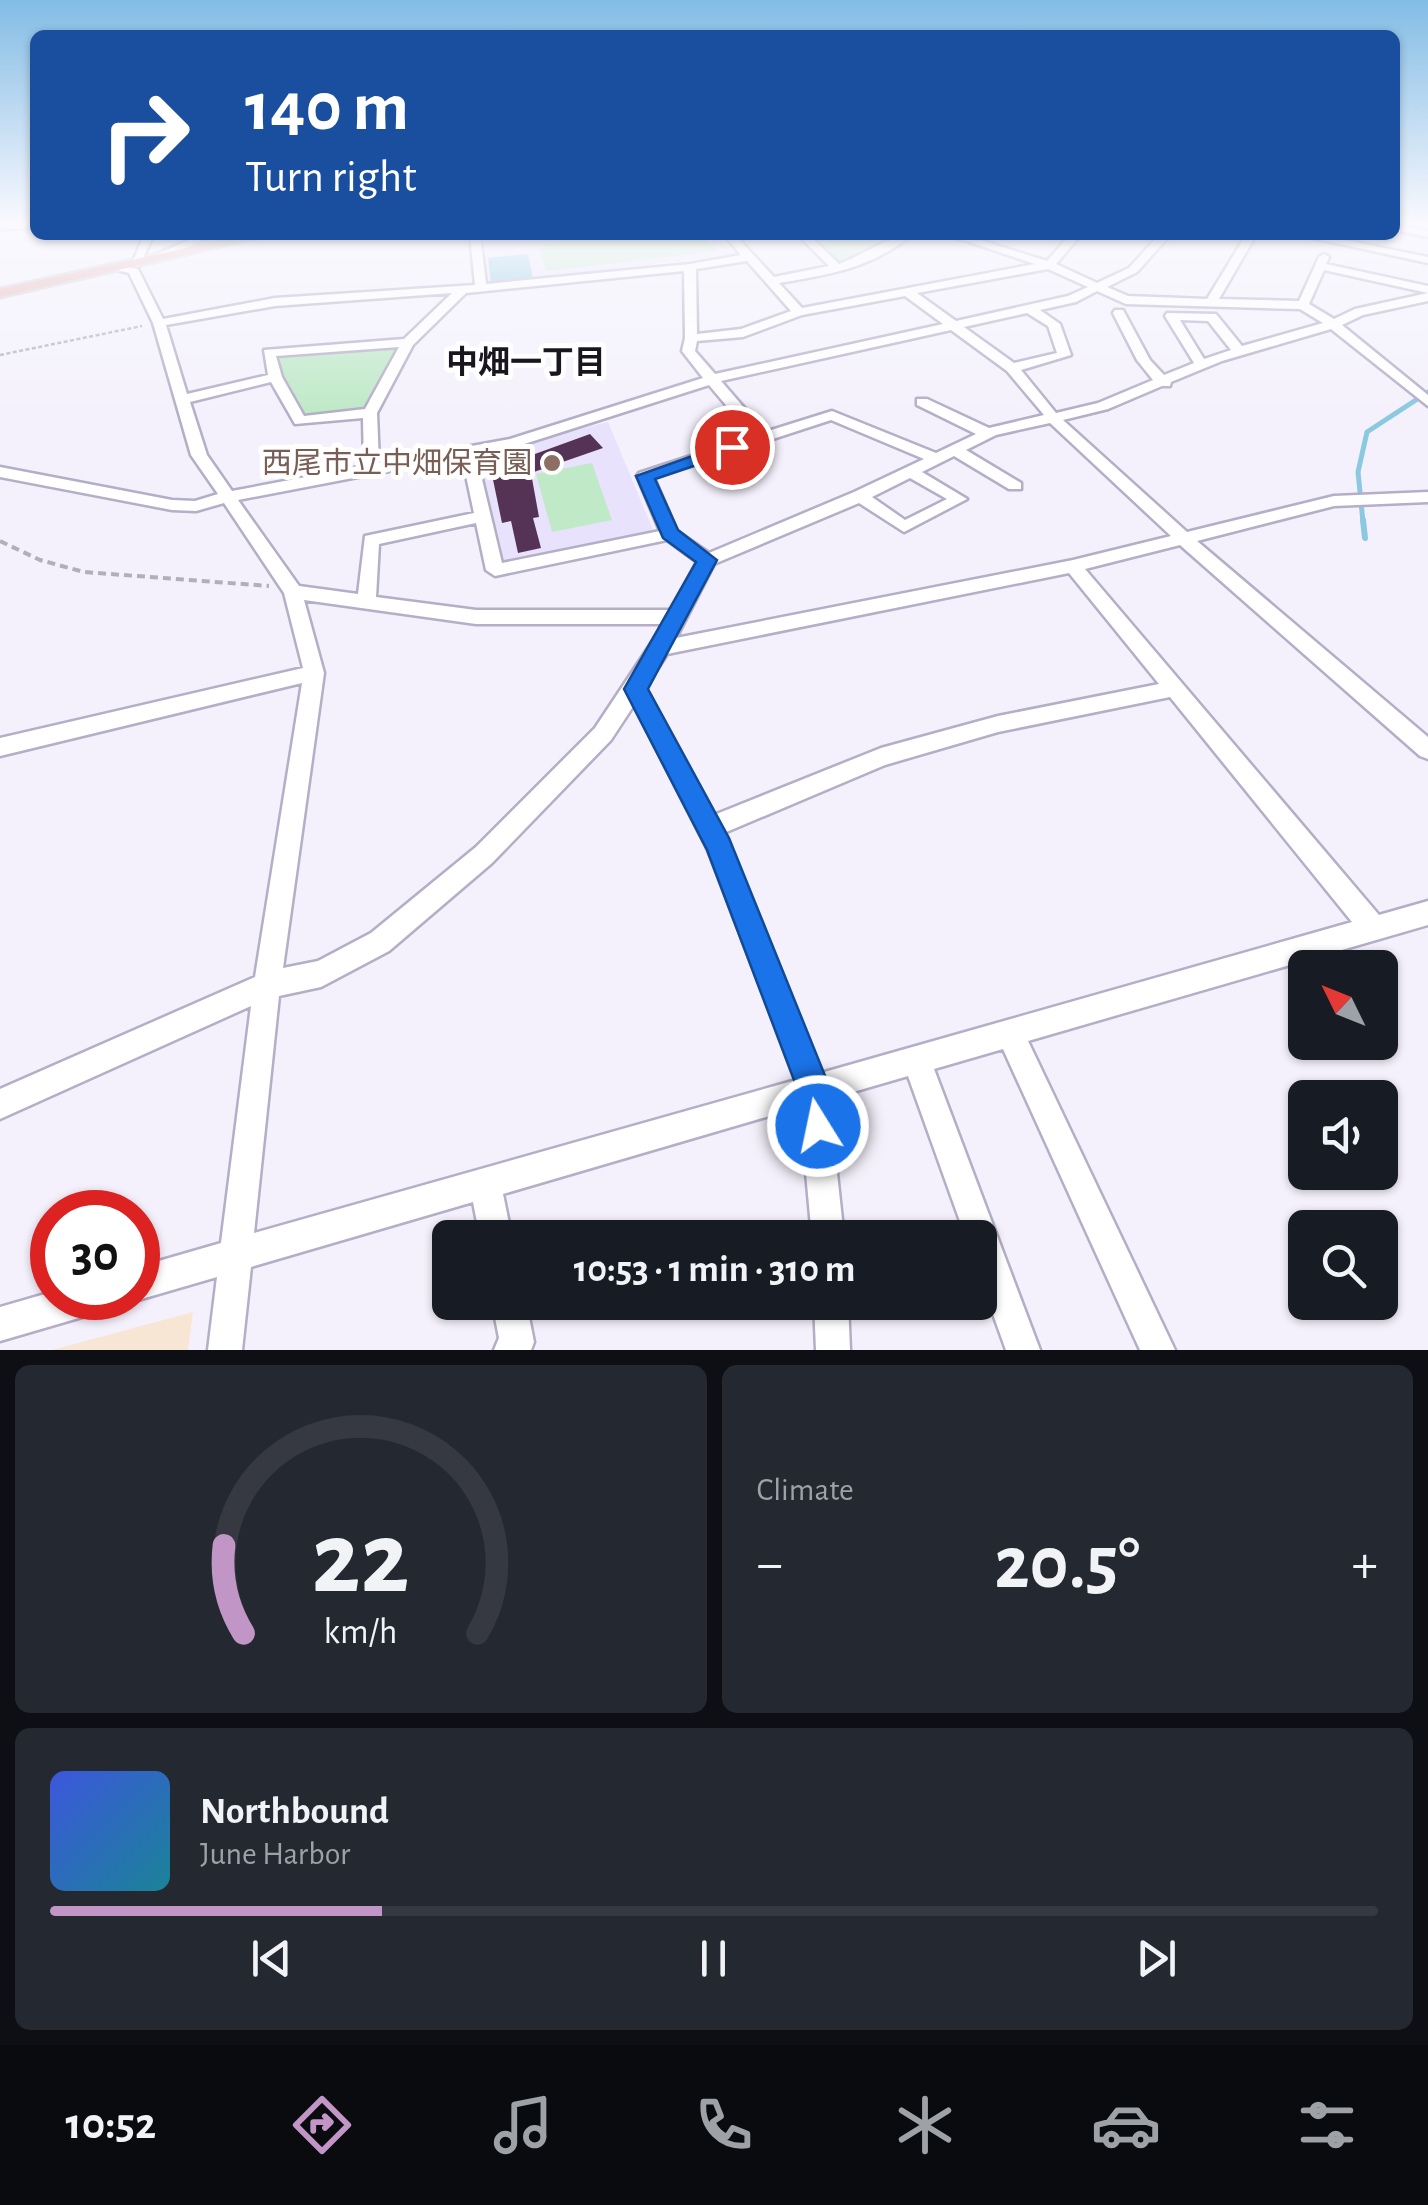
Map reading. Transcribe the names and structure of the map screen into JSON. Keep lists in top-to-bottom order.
{
  "districts": ["中畑一丁目"],
  "places": ["西尾市立中畑保育園"],
  "north": "top left",
  "page": {
    "turn": ["140 m", "Turn right"],
    "limit": "30",
    "trip": "10:53 · 1 min · 310 m",
    "tile": "Climate",
    "heat": ["−", "20.5°", "+"],
    "song": ["Northbound", "June Harbor"],
    "tabs": "10:52",
    "gauge": ["22", "km/h"]
  }
}
